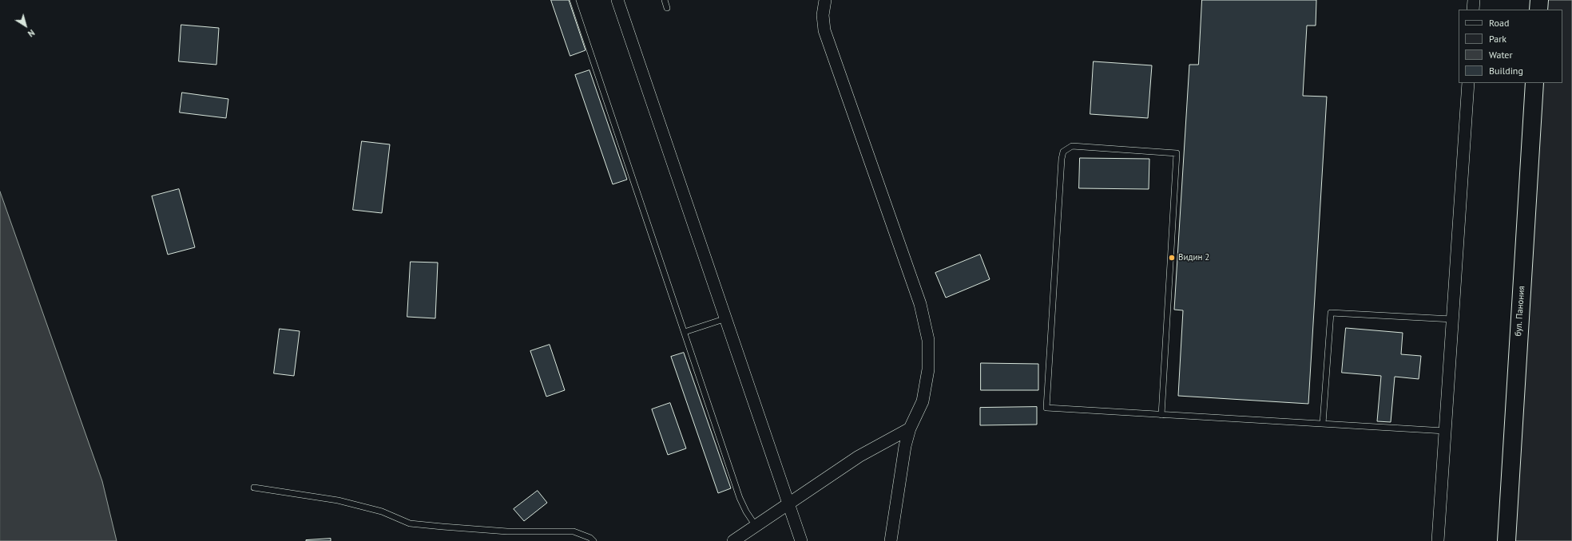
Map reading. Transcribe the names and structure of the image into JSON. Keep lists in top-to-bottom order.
{
  "streets": {
    "main road": ["бул. Панония"]
  },
  "places": ["Видин 2"],
  "legend": [
    "Road",
    "Park",
    "Water",
    "Building"
  ],
  "north": "bottom right"
}
